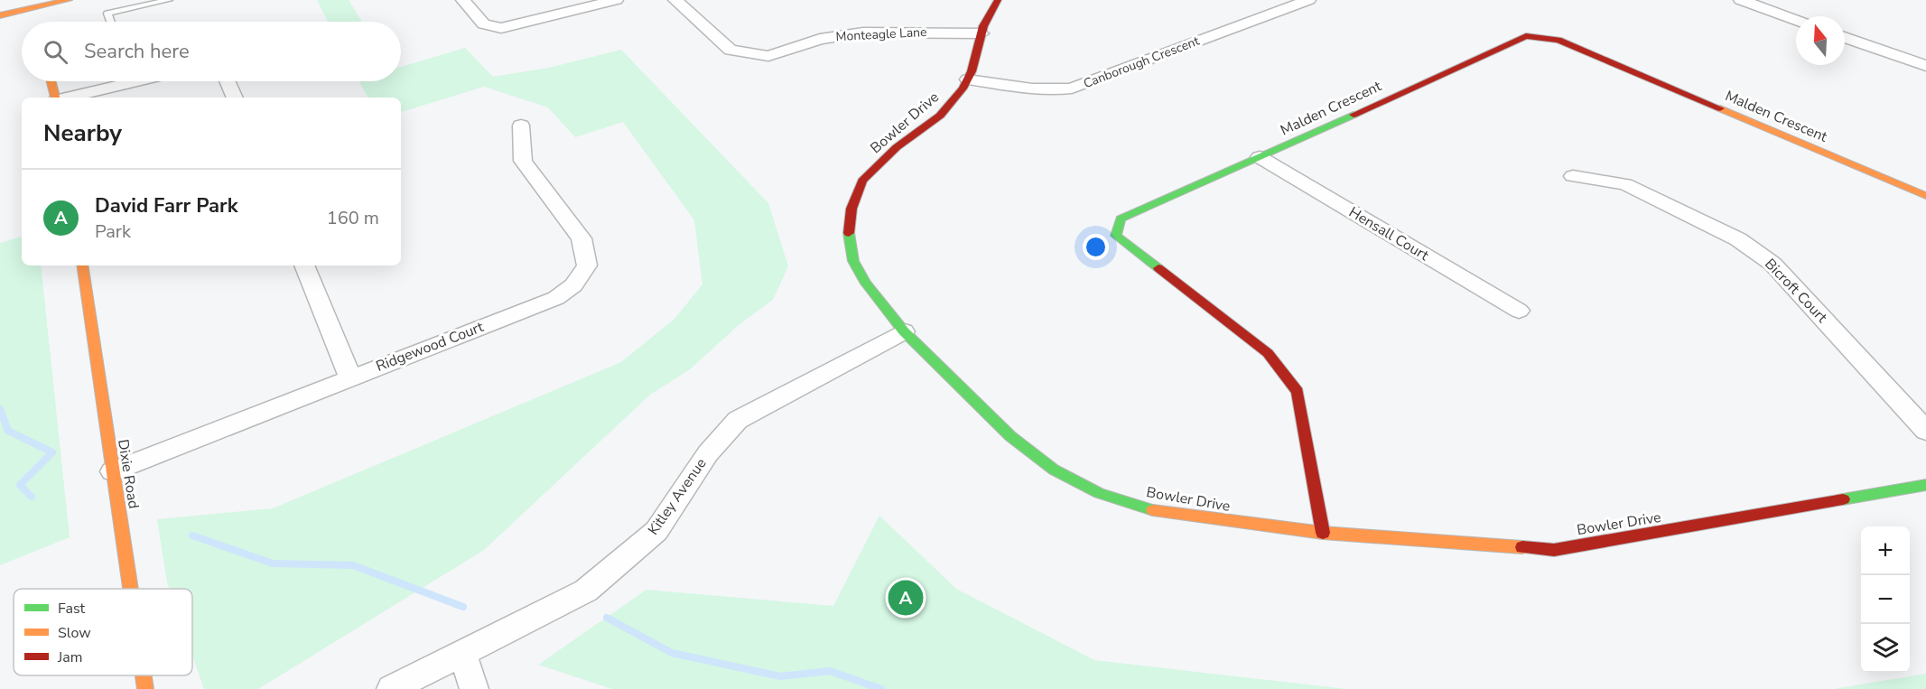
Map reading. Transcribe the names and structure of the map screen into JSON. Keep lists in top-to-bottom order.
{
  "streets": {
    "street": [
      "Monteagle Lane",
      "Canborough Crescent",
      "Malden Crescent",
      "Bowler Drive",
      "Hensall Court",
      "Bicroft Court",
      "Ridgewood Court",
      "Dixie Road",
      "Kitley Avenue"
    ]
  },
  "crossings": [
    ["Monteagle Lane", "Bowler Drive"],
    ["Canborough Crescent", "Bowler Drive"],
    ["Malden Crescent", "Bowler Drive"],
    ["Malden Crescent", "Hensall Court"],
    ["Bowler Drive", "Kitley Avenue"],
    ["Ridgewood Court", "Dixie Road"]
  ],
  "legend": ["Fast", "Slow", "Jam"],
  "north": "top",
  "page": {
    "search": "Search here",
    "heading": "Nearby",
    "list": [
      {
        "mark": "A",
        "name": "David Farr Park",
        "note": "Park",
        "value": "160 m"
      }
    ],
    "map_buttons": ["+", "−"],
    "pins": "A"
  }
}
